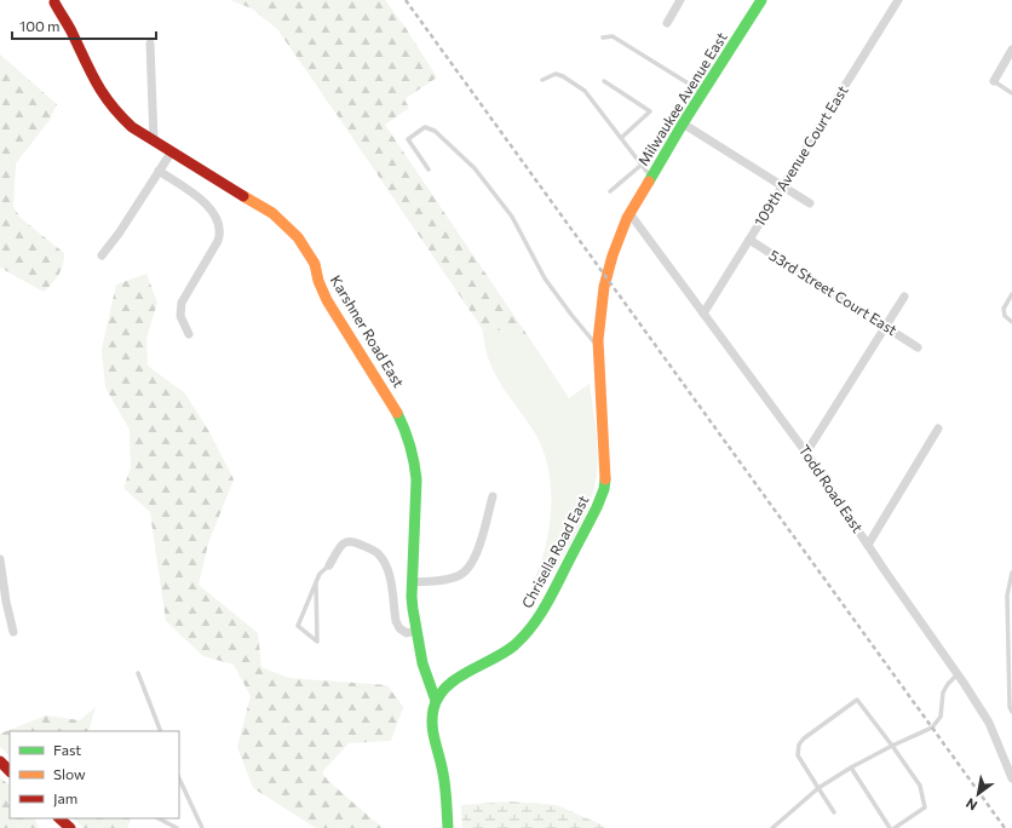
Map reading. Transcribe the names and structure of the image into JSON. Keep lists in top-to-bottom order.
{
  "streets": {
    "street": [
      "Milwaukee Avenue East",
      "109th Avenue Court East",
      "53rd Street Court East",
      "Karshner Road East",
      "Todd Road East",
      "Chrisella Road East"
    ]
  },
  "crossings": [
    ["Milwaukee Avenue East", "Todd Road East"],
    ["Milwaukee Avenue East", "Chrisella Road East"],
    ["109th Avenue Court East", "53rd Street Court East"],
    ["109th Avenue Court East", "Todd Road East"],
    ["Karshner Road East", "Chrisella Road East"],
    ["Todd Road East", "Chrisella Road East"]
  ],
  "legend": ["Fast", "Slow", "Jam"],
  "scale_bar": "100 m",
  "north": "bottom left"
}
